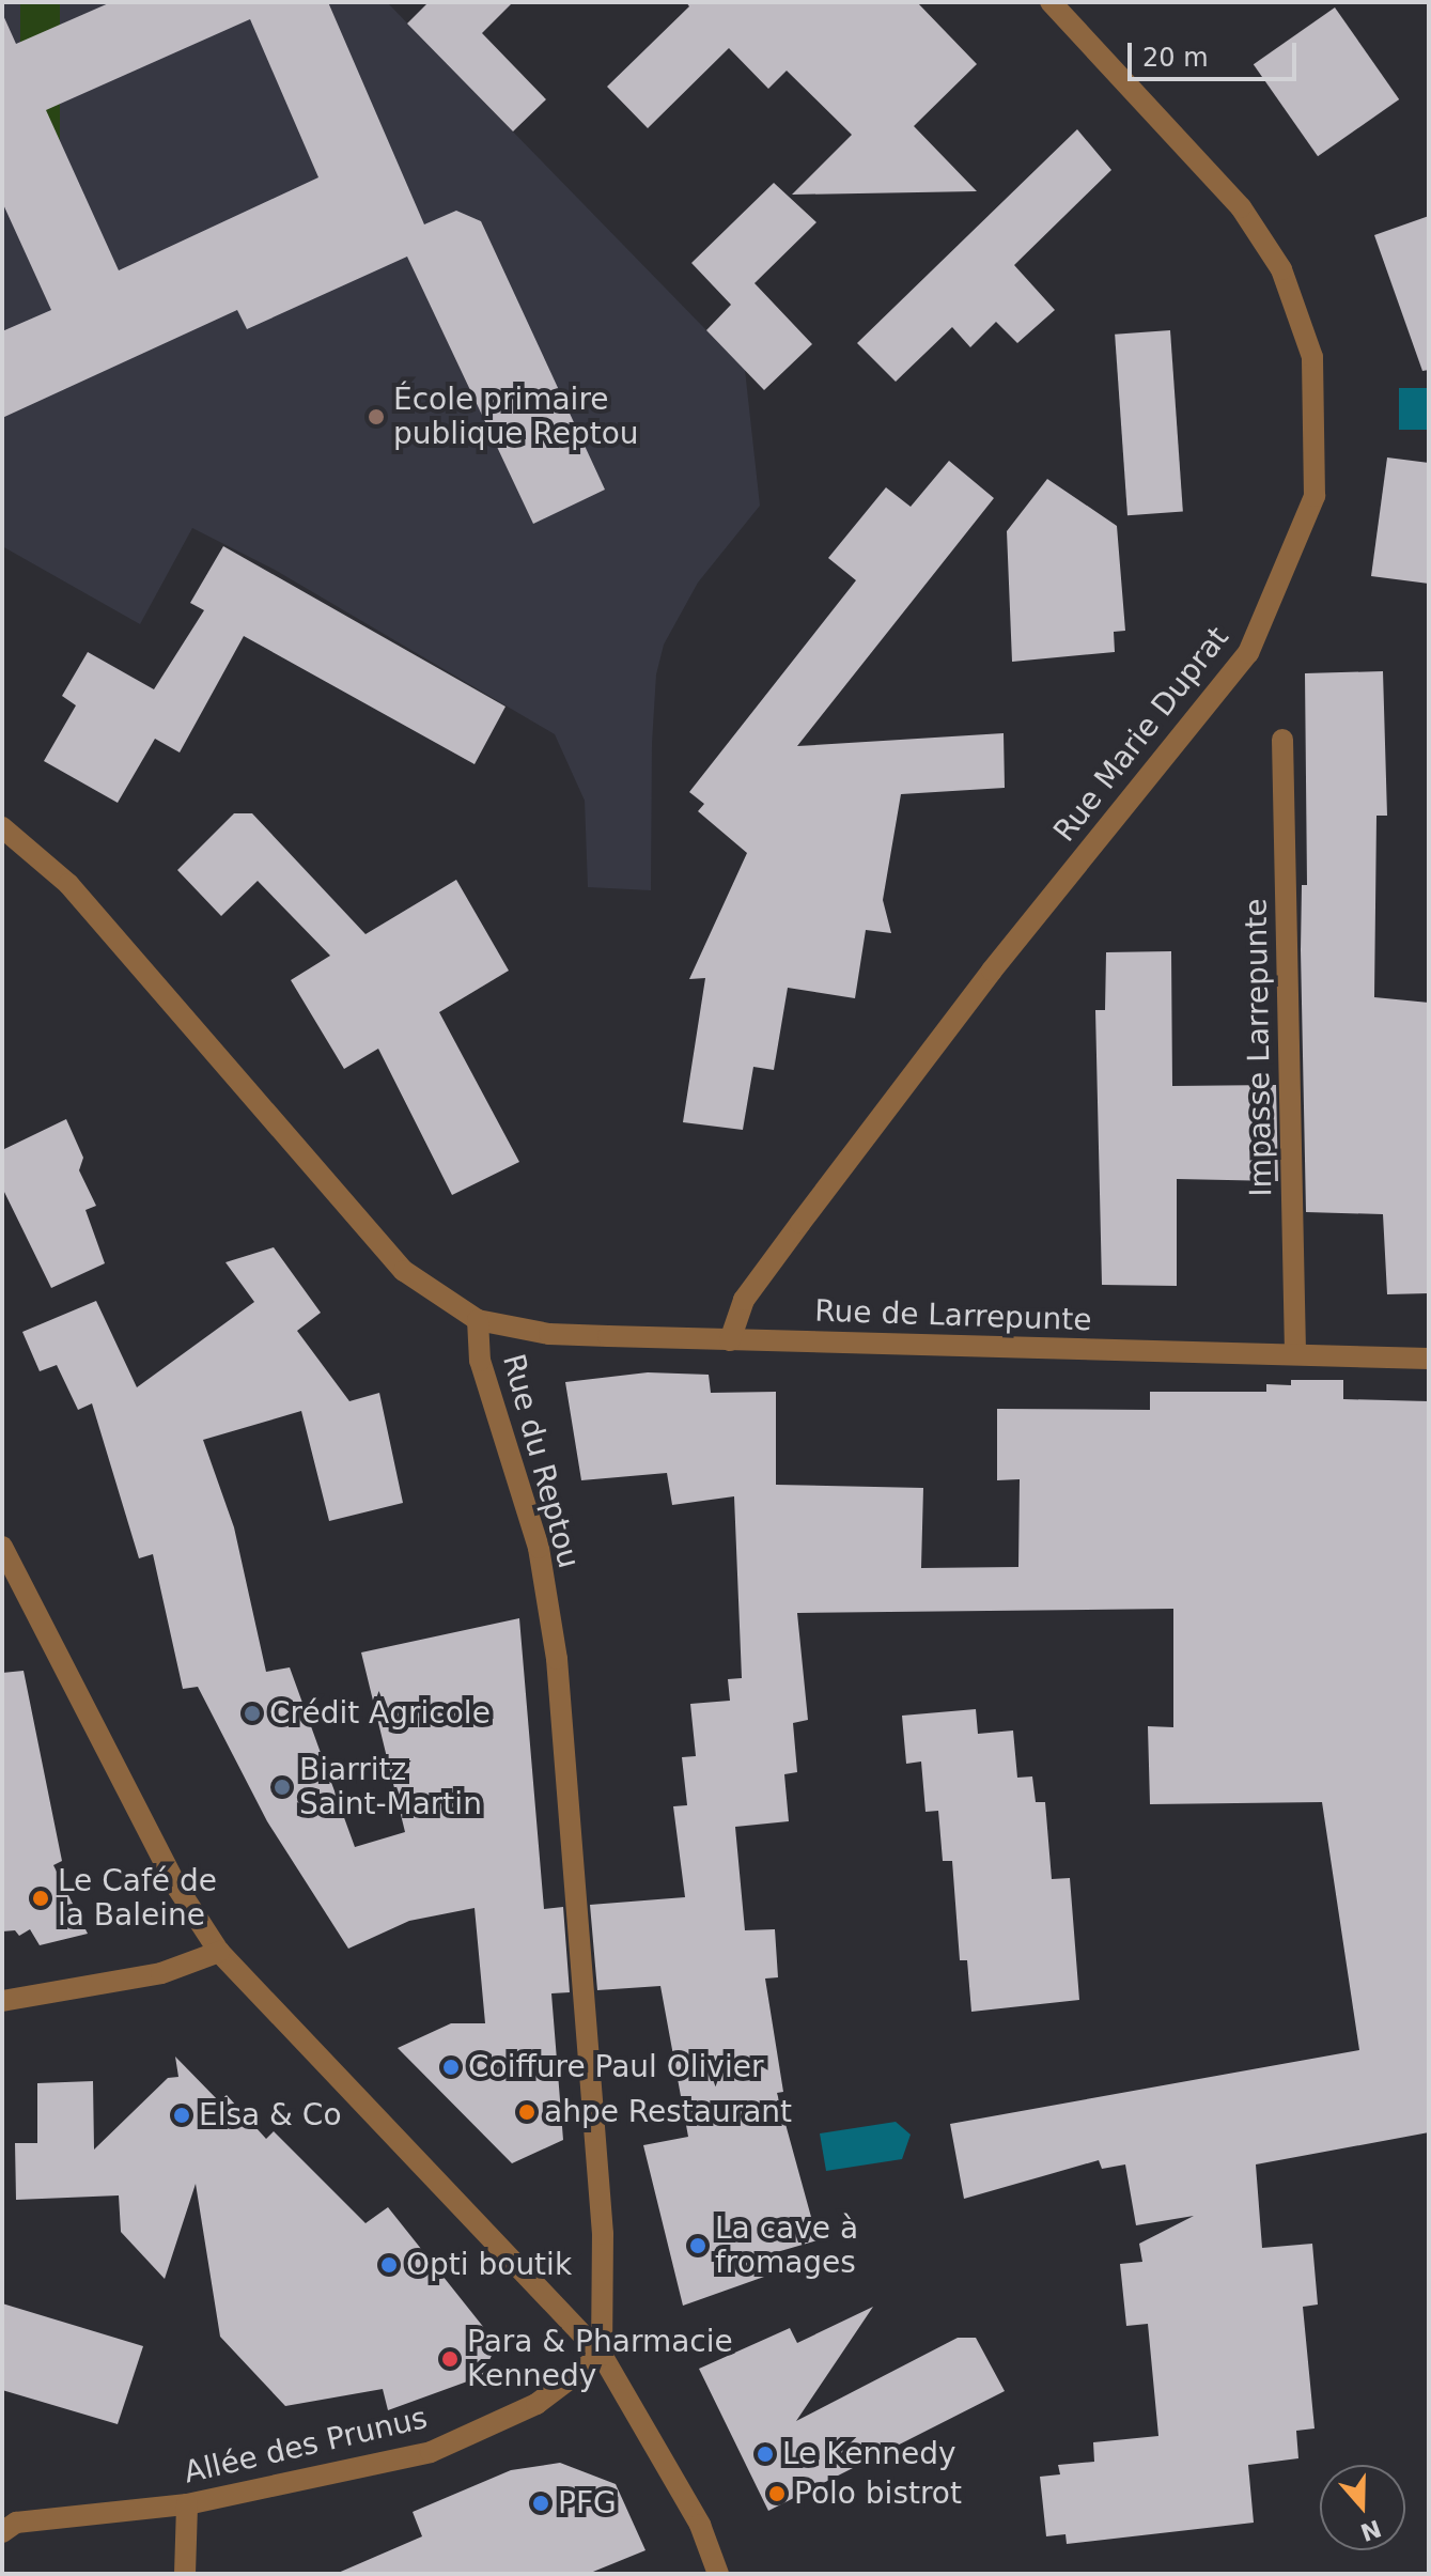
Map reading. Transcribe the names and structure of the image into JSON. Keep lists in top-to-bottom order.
{
  "streets": {
    "street": [
      "Rue Marie Duprat",
      "Impasse Larrepunte",
      "Rue de Larrepunte",
      "Rue du Reptou",
      "Allée des Prunus"
    ]
  },
  "crossings": [
    ["Rue Marie Duprat", "Rue de Larrepunte"],
    ["Impasse Larrepunte", "Rue de Larrepunte"],
    ["Rue de Larrepunte", "Rue du Reptou"],
    ["Rue du Reptou", "Allée des Prunus"]
  ],
  "places": [
    "École primaire publique Reptou",
    "Crédit Agricole",
    "Biarritz Saint-Martin",
    "Le Café de la Baleine",
    "Coiffure Paul Olivier",
    "ahpe Restaurant",
    "Elsa & Co",
    "La cave à fromages",
    "Opti boutik",
    "Para & Pharmacie Kennedy",
    "Le Kennedy",
    "Polo bistrot",
    "PFG"
  ],
  "scale_bar": "20 m",
  "north": "bottom"
}
